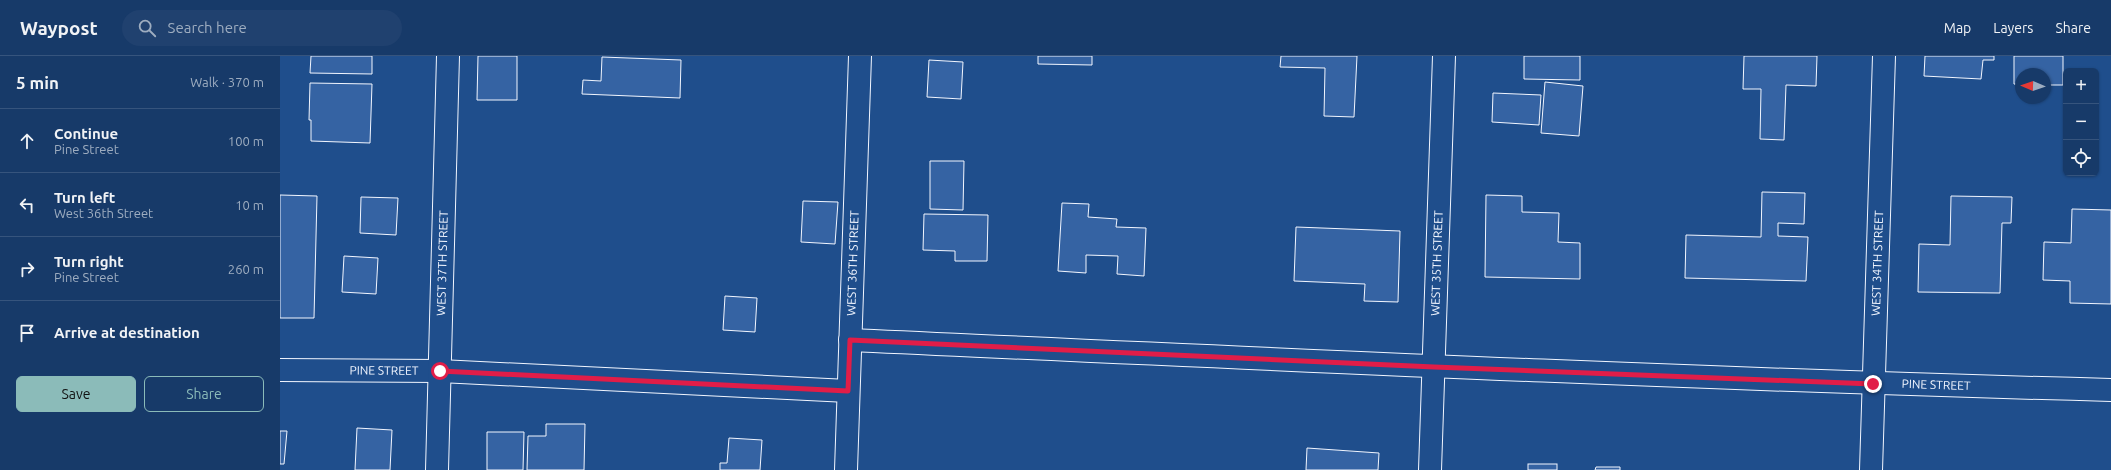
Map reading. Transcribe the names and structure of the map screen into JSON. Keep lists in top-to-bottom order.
{
  "streets": {
    "street": [
      "WEST 37TH STREET",
      "WEST 36TH STREET",
      "WEST 35TH STREET",
      "WEST 34TH STREET",
      "PINE STREET"
    ]
  },
  "crossings": [
    ["WEST 37TH STREET", "PINE STREET"],
    ["WEST 36TH STREET", "PINE STREET"],
    ["WEST 35TH STREET", "PINE STREET"],
    ["WEST 34TH STREET", "PINE STREET"]
  ],
  "north": "left",
  "page": {
    "header": "Waypost",
    "search": "Search here",
    "nav": ["Map", "Layers", "Share"],
    "heading": ["5 min", "Walk · 370 m"],
    "map_buttons": ["+", "−"],
    "list": [
      ["Continue", "Pine Street", "100 m"],
      ["Turn left", "West 36th Street", "10 m"],
      ["Turn right", "Pine Street", "260 m"],
      "Arrive at destination"
    ],
    "buttons": ["Save", "Share"]
  }
}
